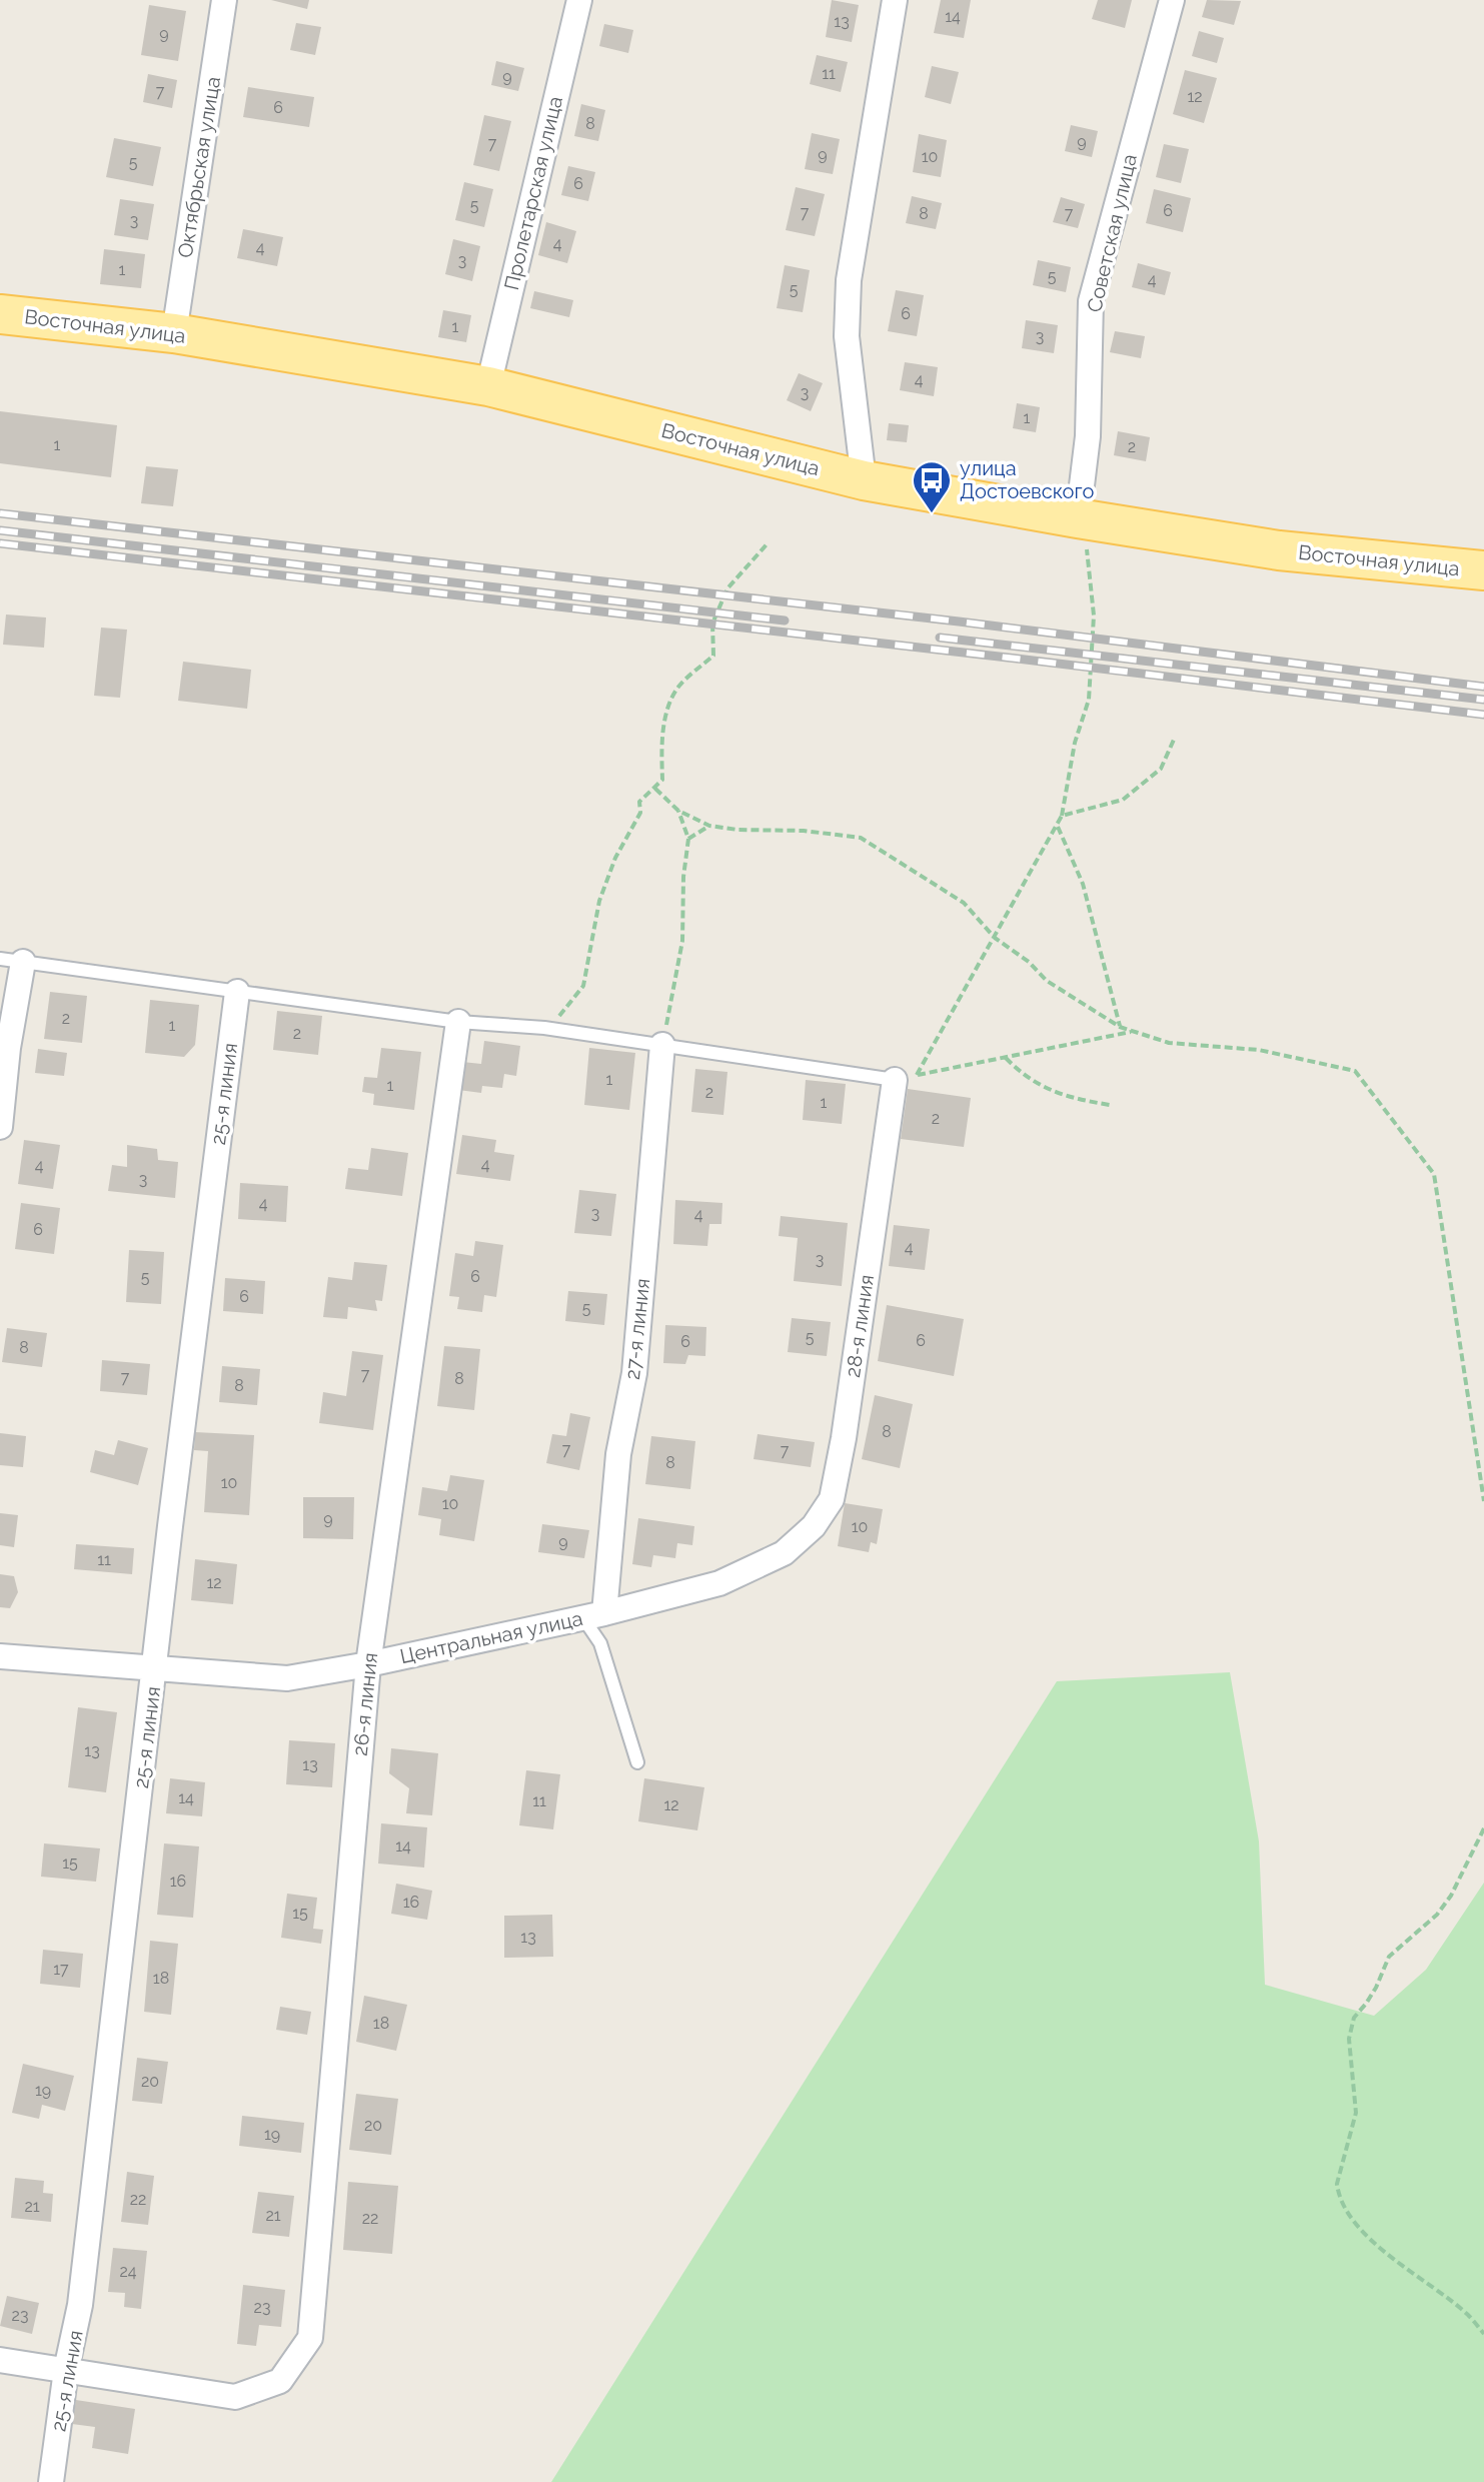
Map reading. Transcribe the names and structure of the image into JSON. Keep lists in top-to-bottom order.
{
  "streets": {
    "main road": ["Восточная улица"],
    "street": [
      "Октябрьская улица",
      "Пролетарская улица",
      "Советская улица",
      "25-я линия",
      "28-я линия",
      "27-я линия",
      "Центральная улица",
      "26-я линия"
    ]
  },
  "crossings": [
    ["Октябрьская улица", "Восточная улица"],
    ["Пролетарская улица", "Восточная улица"],
    ["Советская улица", "Восточная улица"],
    ["25-я линия", "Центральная улица"],
    ["25-я линия", "26-я линия"],
    ["28-я линия", "Центральная улица"],
    ["27-я линия", "Центральная улица"],
    ["Центральная улица", "26-я линия"]
  ],
  "places": {
    "bus stop": ["улица Достоевского"]
  },
  "house_numbers": [
    "14",
    "13",
    "9",
    "11",
    "9",
    "7",
    "12",
    "6",
    "8",
    "9",
    "7",
    "9",
    "10",
    "5",
    "6",
    "5",
    "6",
    "7",
    "8",
    "7",
    "3",
    "4",
    "4",
    "3",
    "1",
    "5",
    "4",
    "5",
    "6",
    "1",
    "3",
    "4",
    "3",
    "1",
    "1",
    "2",
    "2",
    "1",
    "2",
    "1",
    "1",
    "2",
    "1",
    "2",
    "4",
    "4",
    "3",
    "4",
    "3",
    "4",
    "6",
    "4",
    "3",
    "6",
    "5",
    "6",
    "5",
    "5",
    "6",
    "6",
    "8",
    "7",
    "7",
    "8",
    "8",
    "8",
    "7",
    "7",
    "8",
    "10",
    "10",
    "9",
    "10",
    "9",
    "11",
    "12",
    "13",
    "13",
    "14",
    "11",
    "12",
    "14",
    "15",
    "16",
    "16",
    "15",
    "13",
    "17",
    "18",
    "18",
    "20",
    "19",
    "20",
    "19",
    "22",
    "21",
    "21",
    "22",
    "24",
    "23",
    "23"
  ]
}
